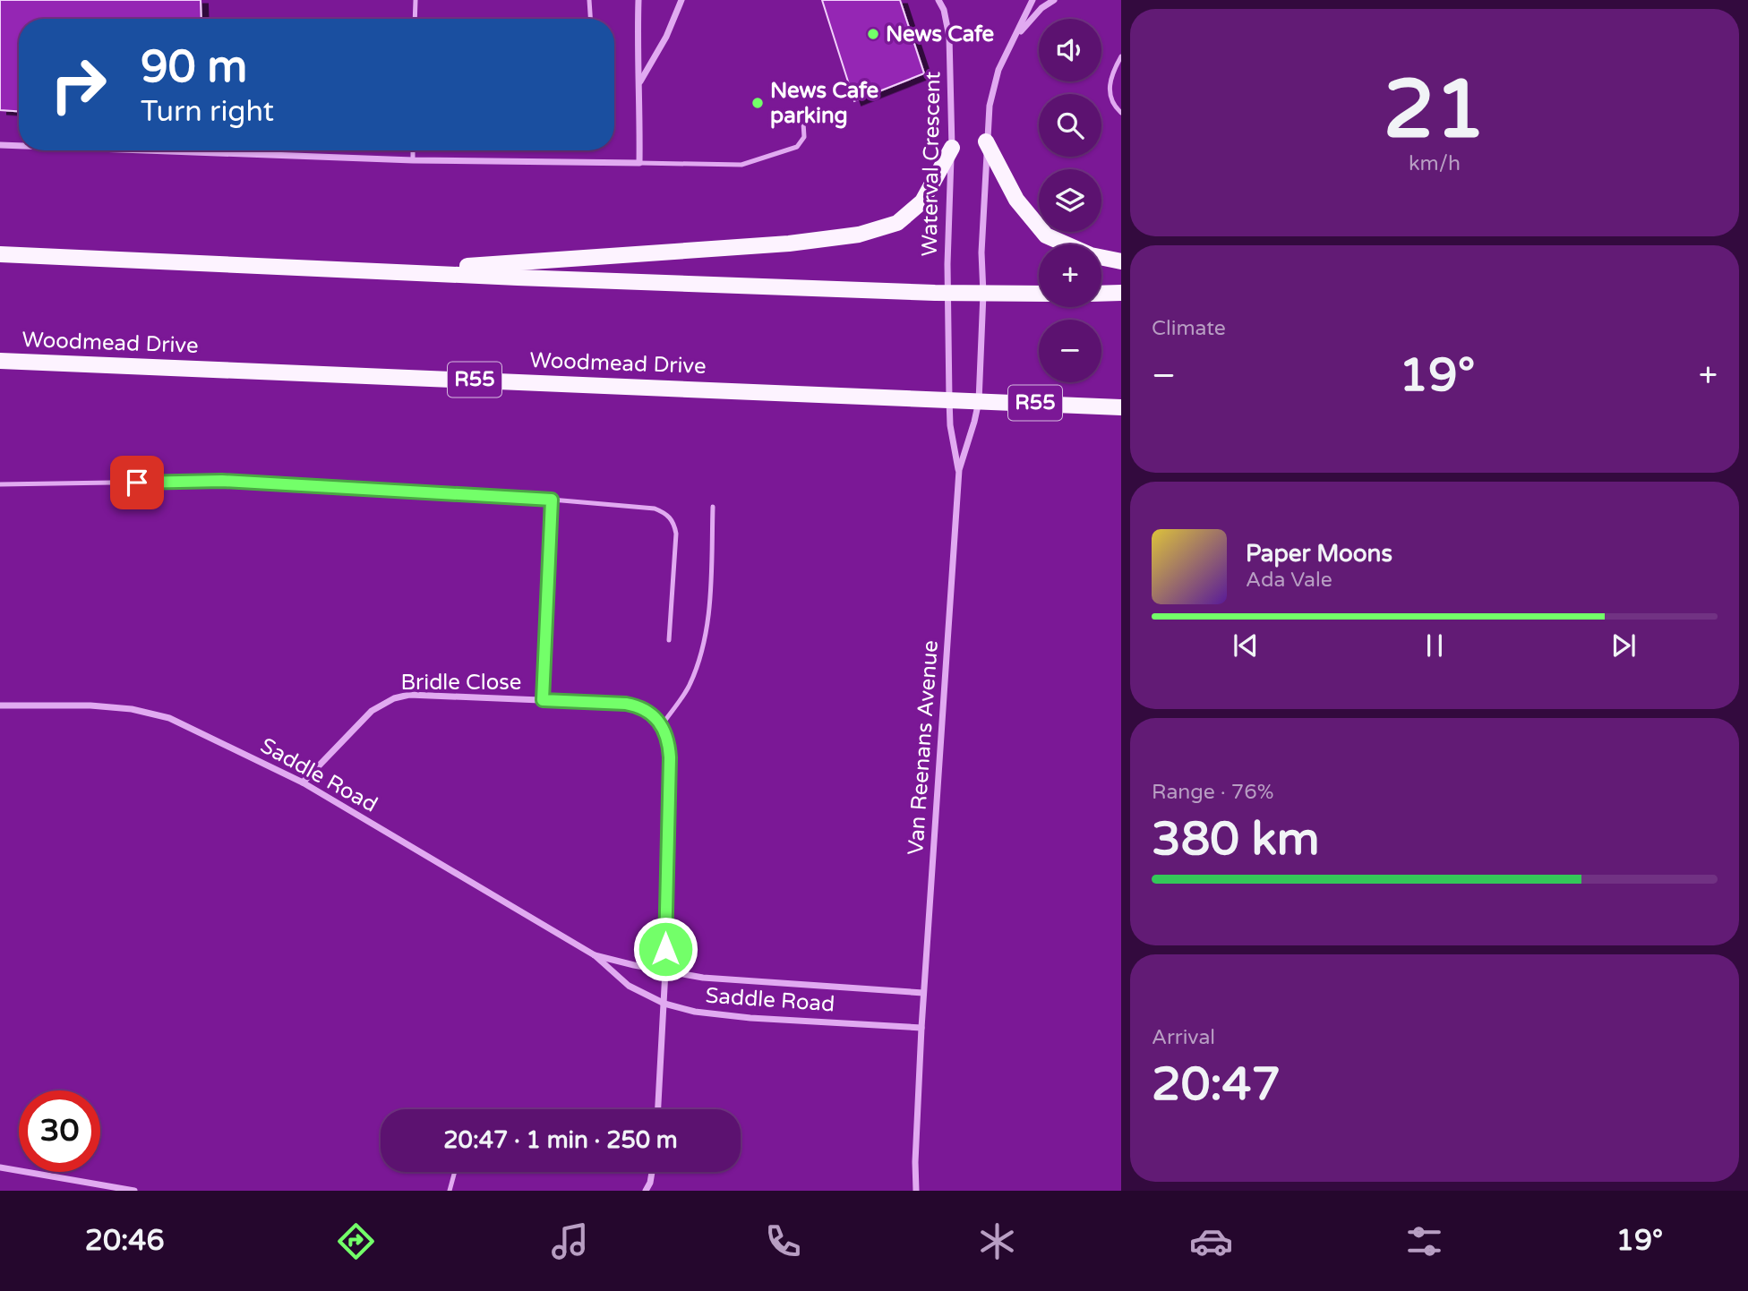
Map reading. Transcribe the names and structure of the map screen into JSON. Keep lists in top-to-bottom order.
{
  "streets": {
    "main road": ["Woodmead Drive", "R55"],
    "street": [
      "Waterval Crescent",
      "Bridle Close",
      "Van Reenans Avenue",
      "Saddle Road"
    ]
  },
  "crossings": [
    ["Waterval Crescent", "Van Reenans Avenue"],
    ["Woodmead Drive", "Van Reenans Avenue"],
    ["Bridle Close", "Saddle Road"],
    ["Van Reenans Avenue", "Saddle Road"]
  ],
  "places": ["News Cafe", "News Cafe parking"],
  "page": {
    "tile": [
      ["21", "km/h"],
      "Climate",
      ["Range · 76%", "380 km"],
      ["Arrival", "20:47"]
    ],
    "map_buttons": ["+", "−"],
    "turn": ["90 m", "Turn right"],
    "heat": ["−", "19°", "+"],
    "song": ["Paper Moons", "Ada Vale"],
    "limit": "30",
    "trip": "20:47 · 1 min · 250 m",
    "tabs": ["20:46", "19°"]
  }
}
